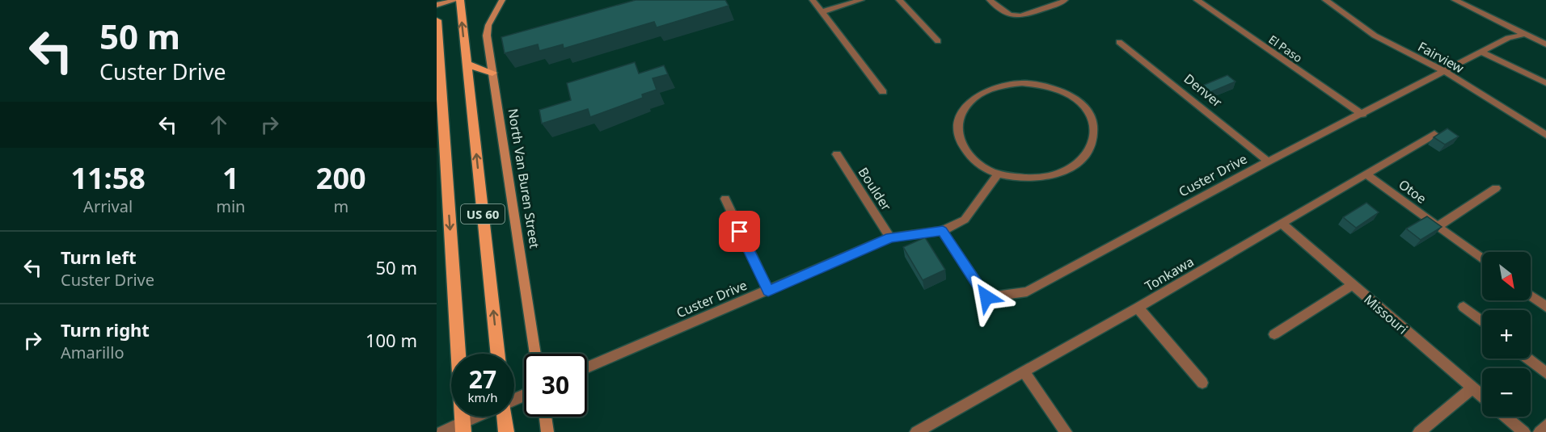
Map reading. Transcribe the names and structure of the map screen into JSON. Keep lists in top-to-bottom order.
{
  "streets": {
    "main road": ["US 60"],
    "street": [
      "El Paso",
      "Fairview",
      "Denver",
      "Custer Drive",
      "North Van Buren Street",
      "Boulder",
      "Otoe",
      "Tonkawa",
      "Missouri"
    ]
  },
  "crossings": [
    ["El Paso", "Custer Drive"],
    ["Fairview", "Custer Drive"],
    ["Denver", "Custer Drive"],
    ["Custer Drive", "Boulder"],
    ["Otoe", "Tonkawa"],
    ["Tonkawa", "Missouri"]
  ],
  "north": "bottom right",
  "page": {
    "turn": ["50 m", "Custer Drive"],
    "eta": [
      "11:58",
      "Arrival",
      "1",
      "min",
      "200",
      "m"
    ],
    "list": [
      {
        "name": "Turn left",
        "note": "Custer Drive",
        "value": "50 m"
      },
      {
        "name": "Turn right",
        "note": "Amarillo",
        "value": "100 m"
      }
    ],
    "map_buttons": ["+", "−"],
    "speed": "27 km/h",
    "limit": "30"
  }
}
